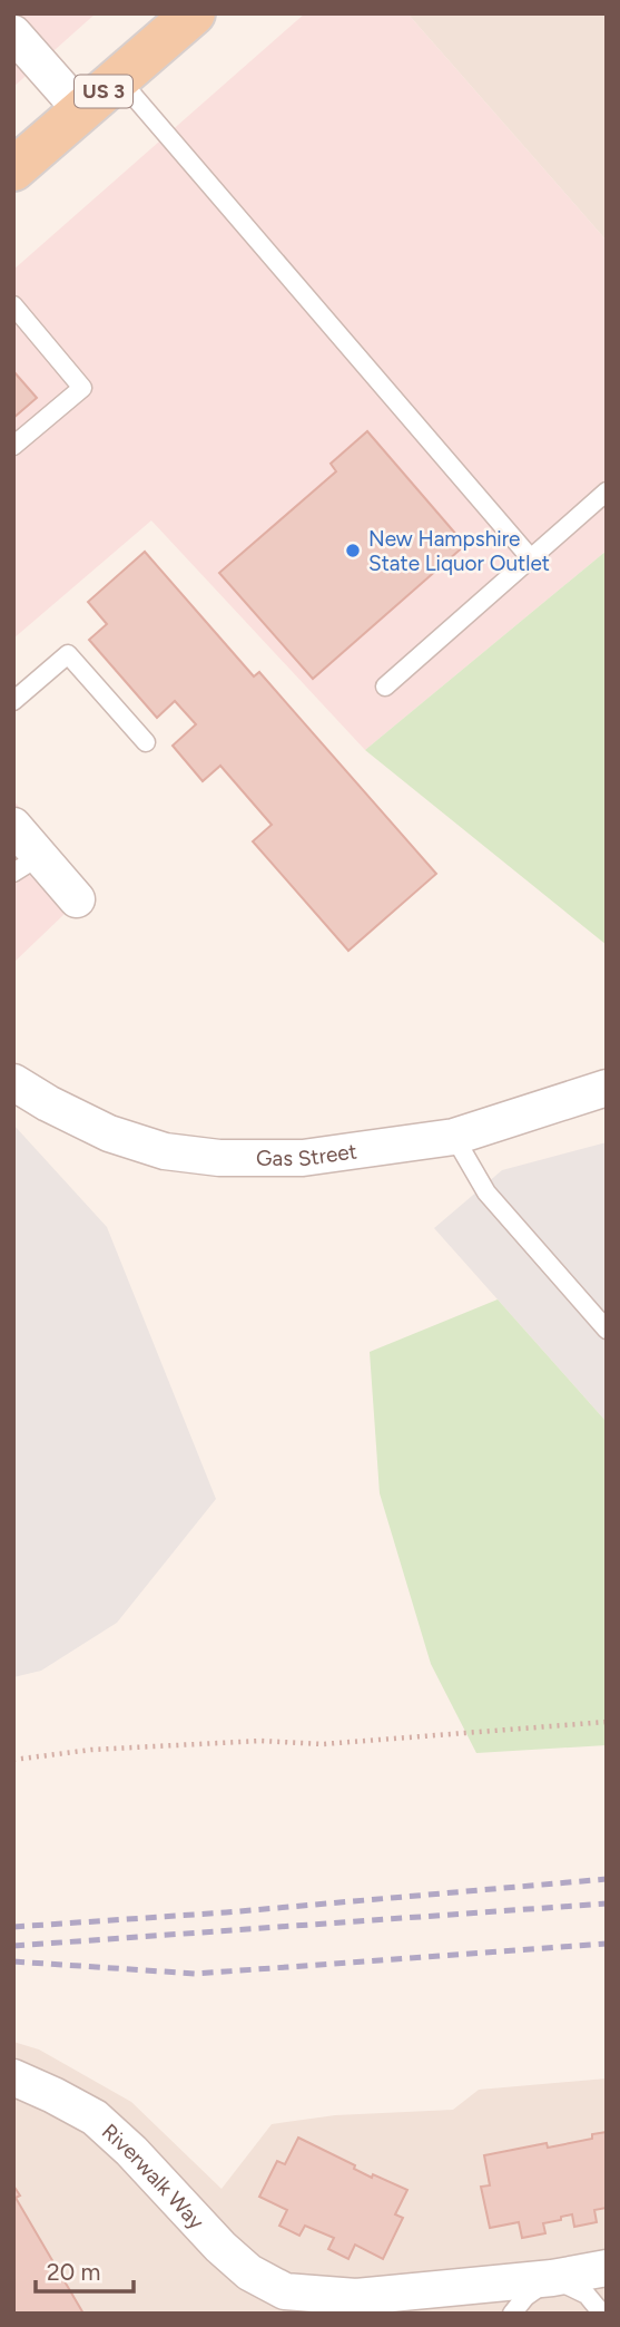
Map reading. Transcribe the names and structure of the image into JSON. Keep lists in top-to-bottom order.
{
  "streets": {
    "main road": ["US 3"],
    "street": ["Gas Street", "Riverwalk Way"]
  },
  "places": ["New Hampshire State Liquor Outlet"],
  "scale_bar": "20 m"
}
